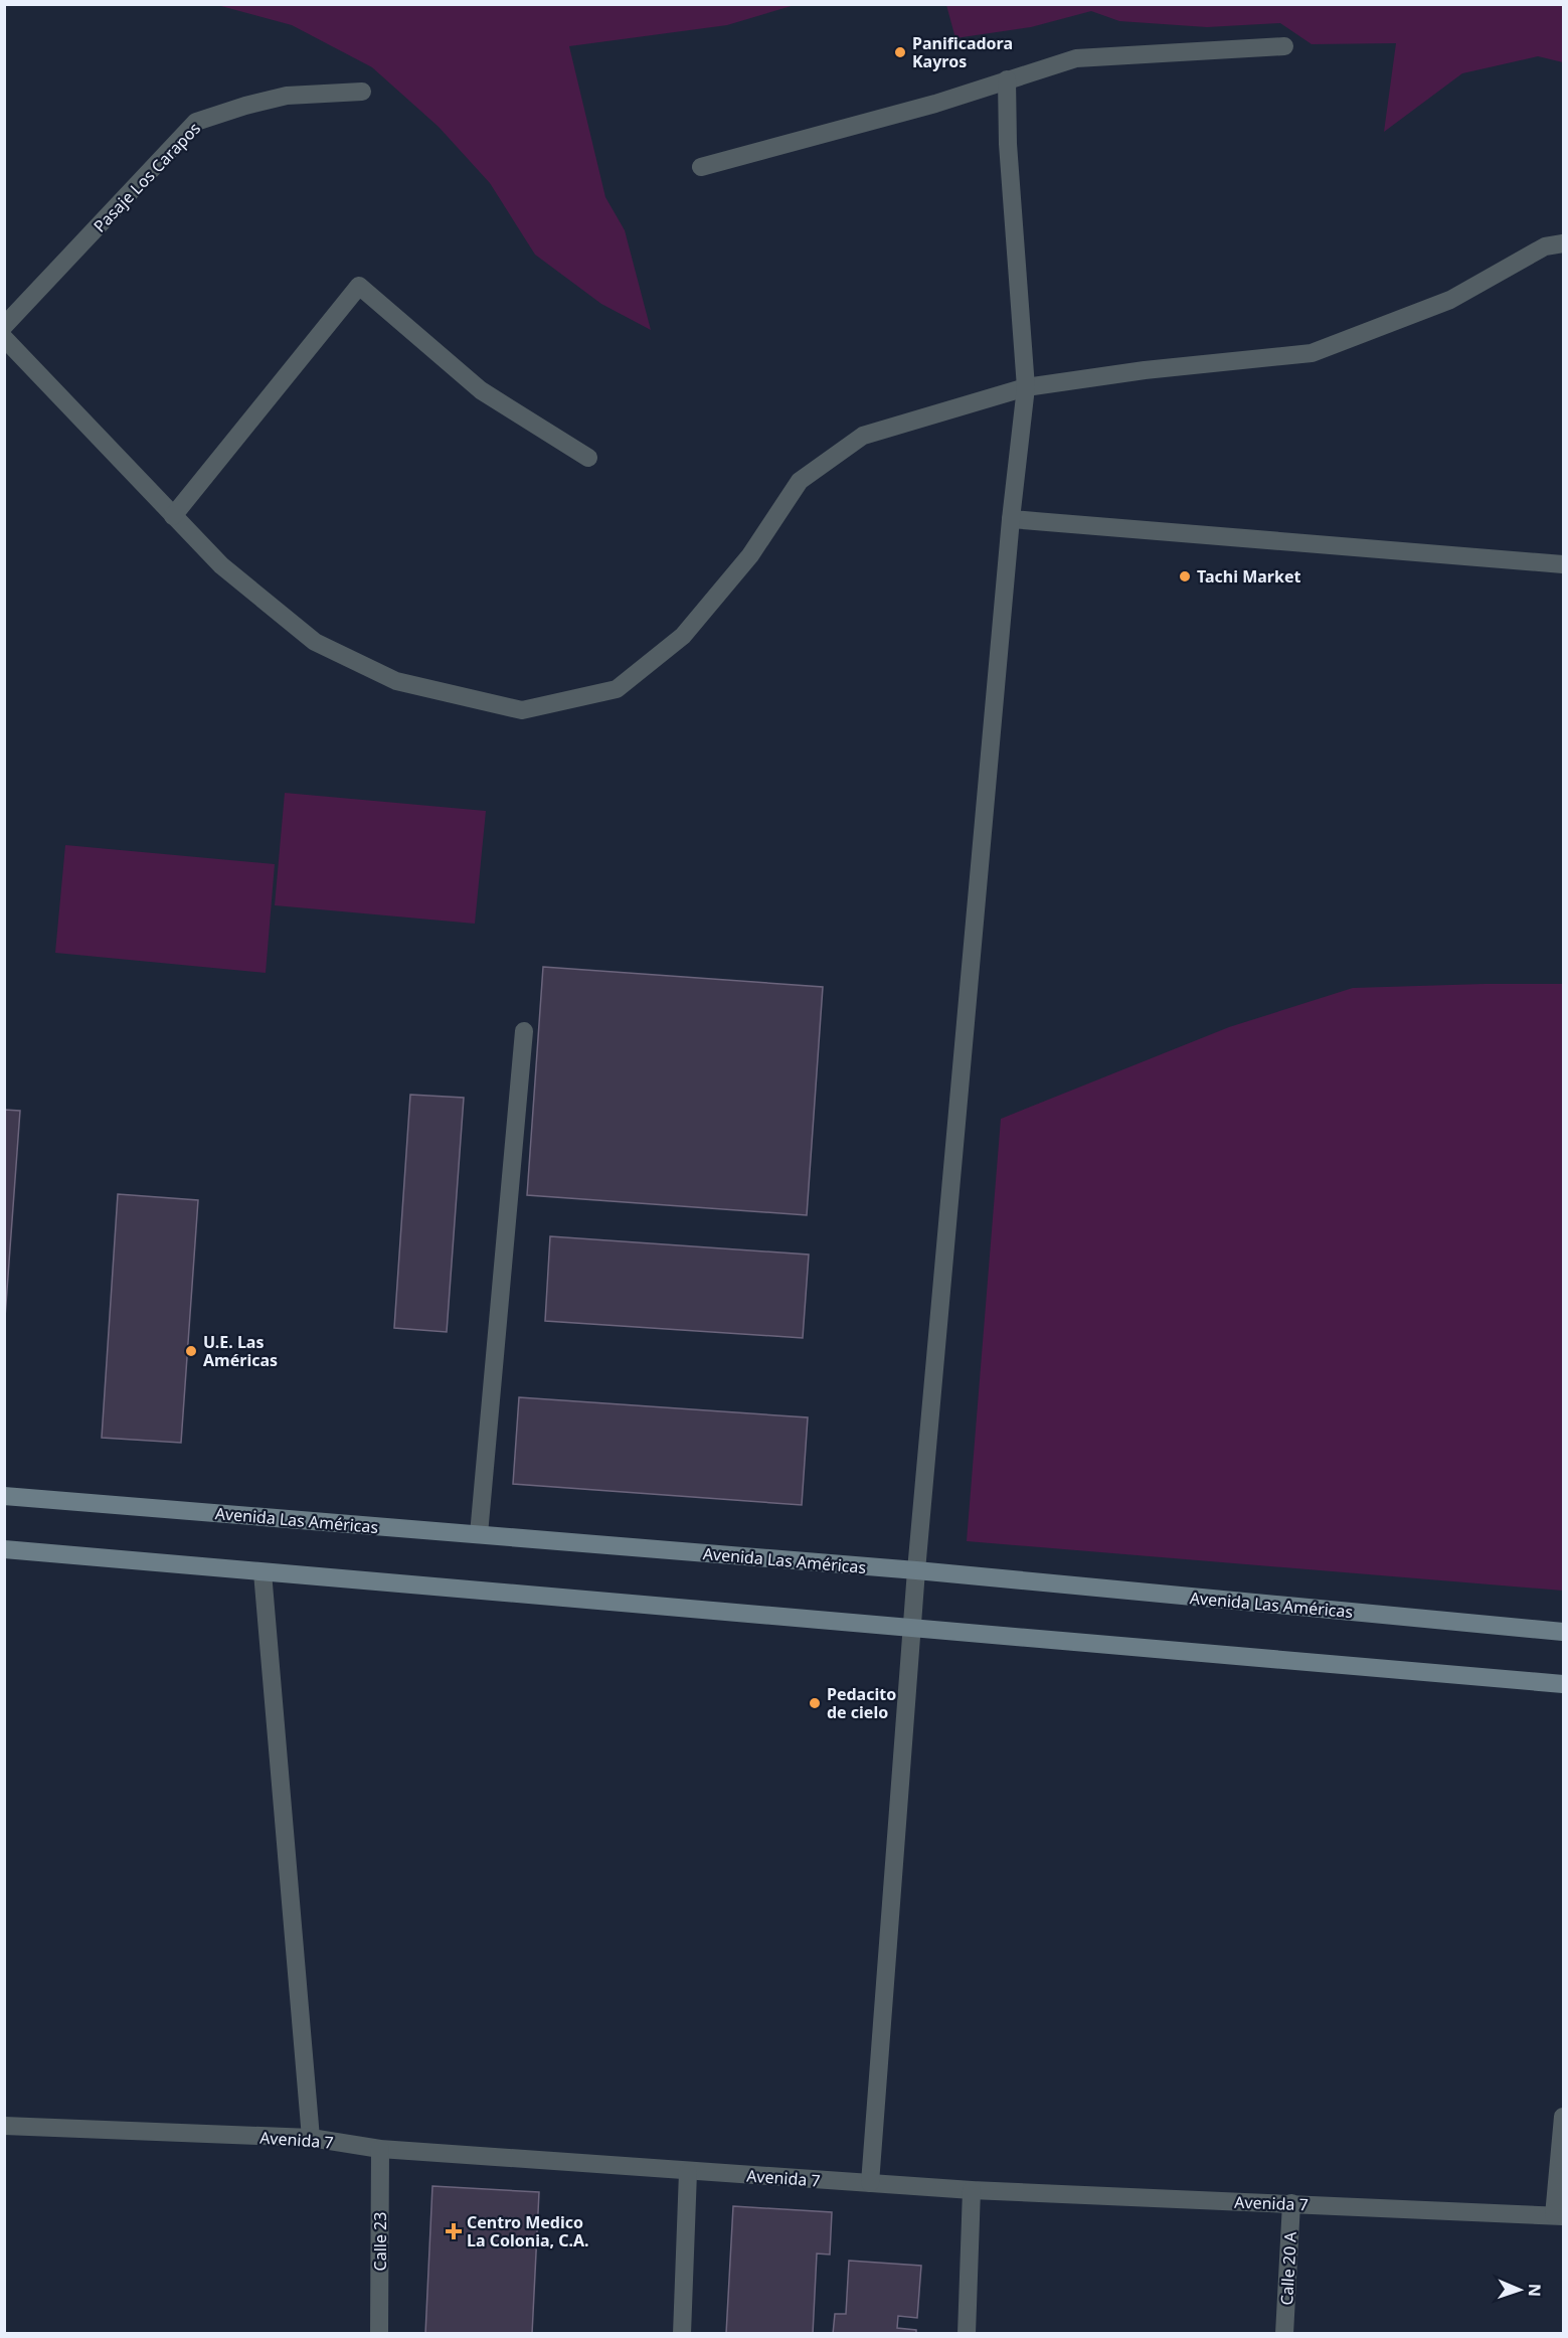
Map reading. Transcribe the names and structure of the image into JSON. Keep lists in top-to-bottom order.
{
  "streets": {
    "main road": ["Avenida Las Américas"],
    "street": [
      "Pasaje Los Carapos",
      "Avenida 7",
      "Calle 23",
      "Calle 20 A"
    ]
  },
  "crossings": [
    ["Avenida 7", "Calle 23"],
    ["Avenida 7", "Calle 20 A"]
  ],
  "places": {
    "other": [
      "Panificadora Kayros",
      "Tachi Market",
      "U.E. Las Américas",
      "Pedacito de cielo"
    ],
    "health": ["Centro Medico La Colonia, C.A."]
  },
  "north": "right"
}
